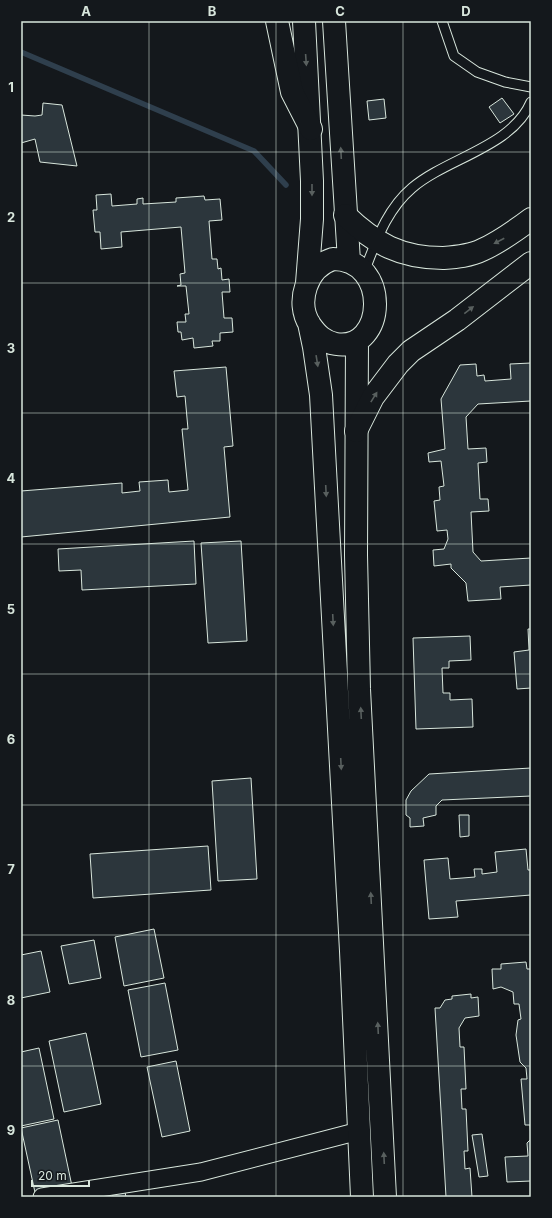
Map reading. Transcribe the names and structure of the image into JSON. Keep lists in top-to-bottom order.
{
  "scale_bar": "20 m",
  "grid": {
    "columns": [
      "A",
      "B",
      "C",
      "D"
    ],
    "rows": [
      "1",
      "2",
      "3",
      "4",
      "5",
      "6",
      "7",
      "8",
      "9"
    ]
  }
}
